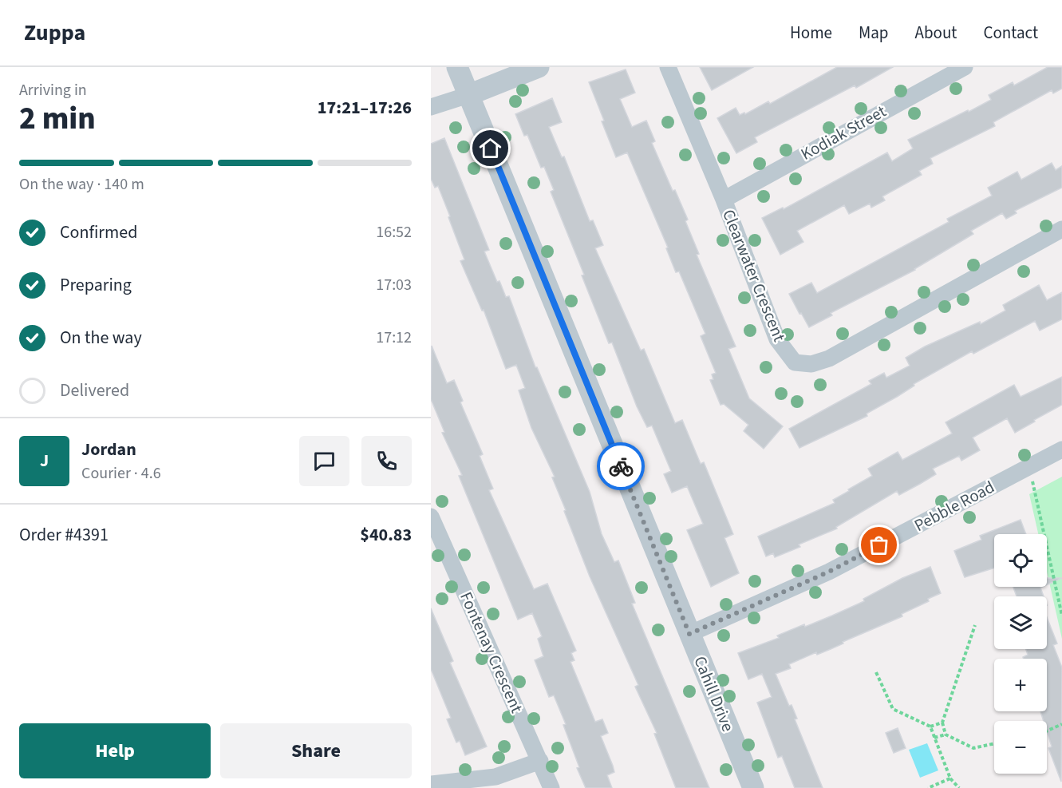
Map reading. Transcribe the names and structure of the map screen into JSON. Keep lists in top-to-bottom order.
{
  "streets": {
    "street": [
      "Kodiak Street",
      "Clearwater Crescent",
      "Pebble Road",
      "Fontenay Crescent",
      "Cahill Drive"
    ]
  },
  "crossings": [
    ["Kodiak Street", "Clearwater Crescent"],
    ["Pebble Road", "Cahill Drive"]
  ],
  "page": {
    "header": "Zuppa",
    "nav": [
      "Home",
      "Map",
      "About",
      "Contact"
    ],
    "heading": ["2 min", "Arriving in", "17:21–17:26"],
    "panel": [
      "Jordan",
      "Courier · 4.6",
      "Order #4391",
      "$40.83"
    ],
    "bar": "On the way · 140 m",
    "list": [
      ["Confirmed", "16:52"],
      ["Preparing", "17:03"],
      ["On the way", "17:12"],
      "Delivered"
    ],
    "round": "J",
    "map_buttons": ["+", "−"],
    "buttons": ["Help", "Share"]
  }
}
